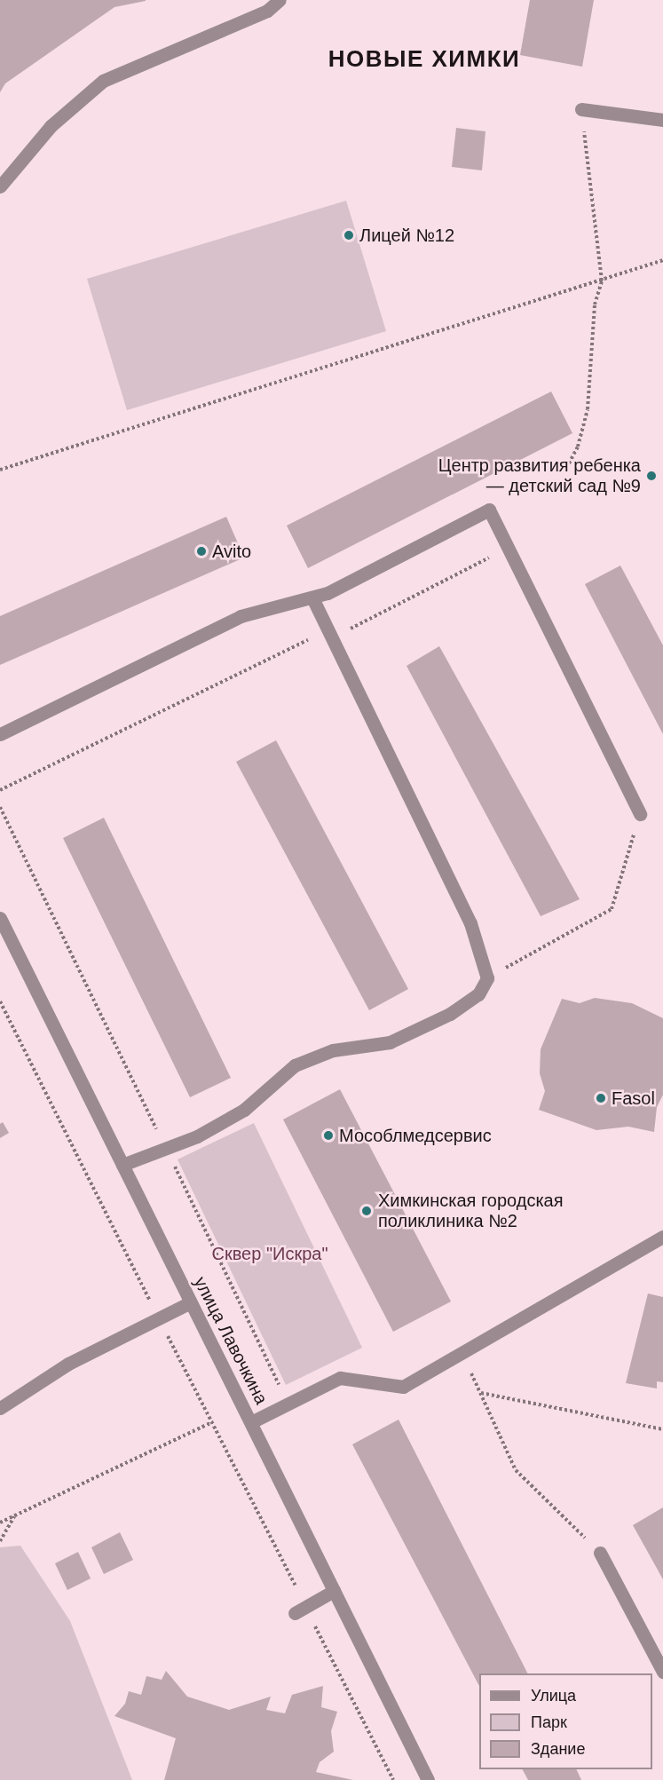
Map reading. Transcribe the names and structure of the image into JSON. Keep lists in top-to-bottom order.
{
  "streets": {
    "street": ["улица Лавочкина"]
  },
  "districts": ["НОВЫЕ ХИМКИ"],
  "parks": ["Сквер \"Искра\""],
  "places": [
    "Лицей №12",
    "Центр развития ребенка — детский сад №9",
    "Avito",
    "Fasol",
    "Мособлмедсервис",
    "Химкинская городская поликлиника №2"
  ],
  "legend": ["Улица", "Парк", "Здание"]
}
